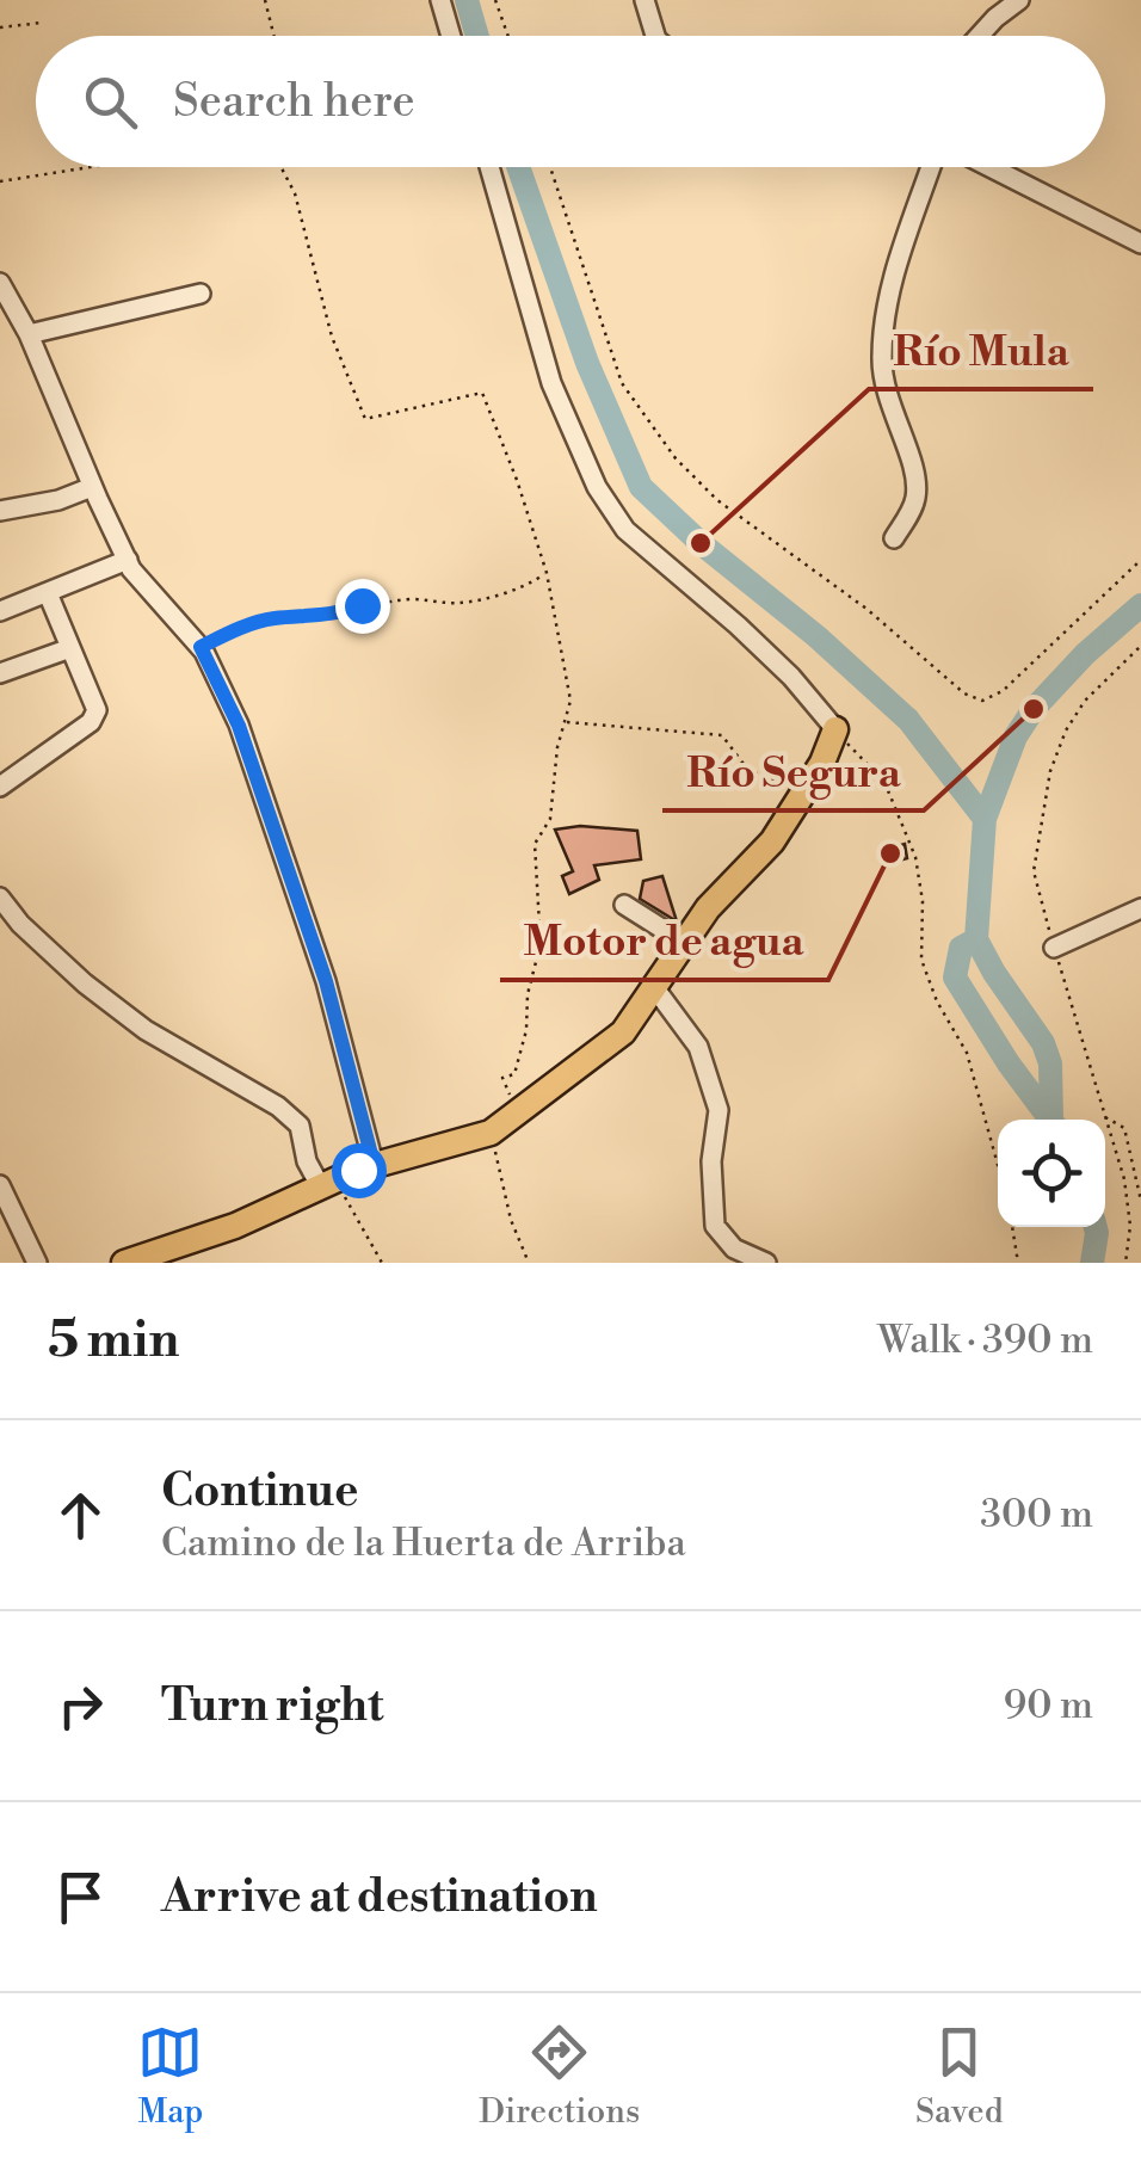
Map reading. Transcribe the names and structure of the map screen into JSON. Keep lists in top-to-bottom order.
{
  "places": ["Río Mula", "Río Segura", "Motor de agua"],
  "page": {
    "search": "Search here",
    "heading": ["5 min", "Walk · 390 m"],
    "list": [
      ["Continue", "Camino de la Huerta de Arriba", "300 m"],
      ["Turn right", "90 m"],
      "Arrive at destination"
    ],
    "nav": ["Map", "Directions", "Saved"]
  }
}
